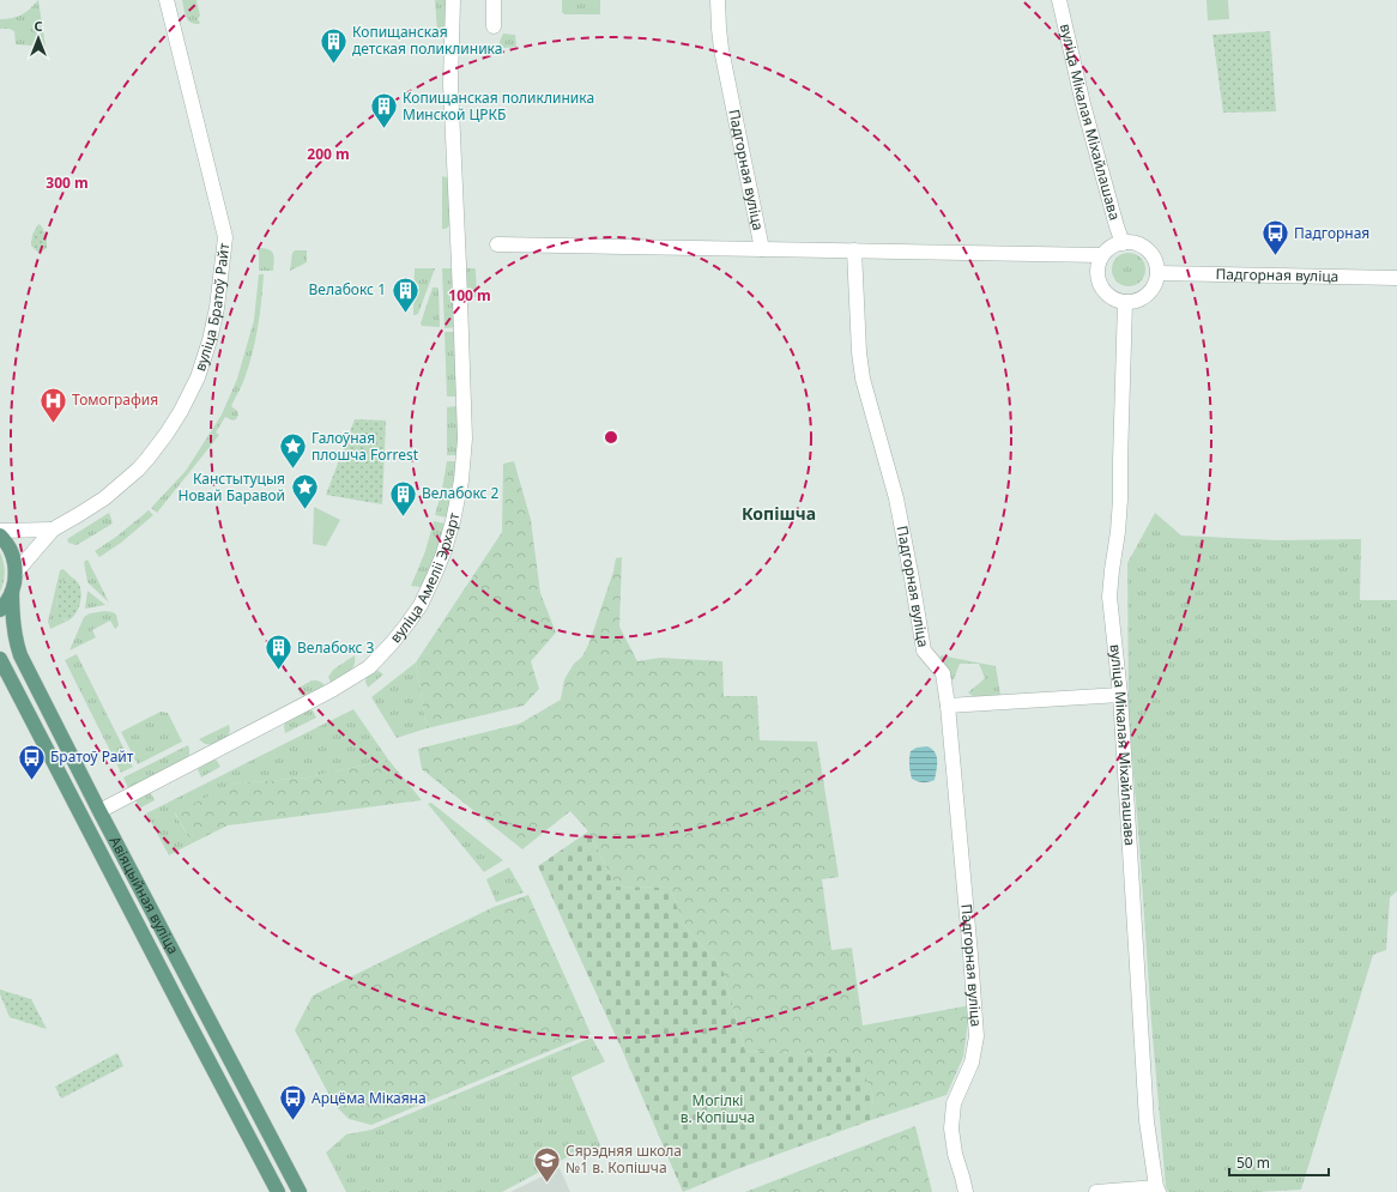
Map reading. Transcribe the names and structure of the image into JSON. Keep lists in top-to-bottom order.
{
  "streets": {
    "main road": ["Авіяцыйная вуліца"],
    "street": [
      "вуліца Мікалая Міхайлашава",
      "Падгорная вуліца",
      "вуліца Братоў Райт",
      "вуліца Амеліі Эрхарт"
    ]
  },
  "crossings": [
    ["вуліца Мікалая Міхайлашава", "Падгорная вуліца"],
    ["вуліца Амеліі Эрхарт", "Авіяцыйная вуліца"]
  ],
  "districts": ["Копішча"],
  "parks": ["Могілкі в. Копішча"],
  "places": {
    "building": [
      "Копищанская детская поликлиника",
      "Копищанская поликлиника Минской ЦРКБ",
      "Велабокс 1",
      "Велабокс 2",
      "Велабокс 3"
    ],
    "bus stop": ["Падгорная", "Братоў Райт", "Арцёма Мікаяна"],
    "hospital": ["Томография"],
    "place": ["Галоўная плошча Forrest", "Канстытуцыя Новай Баравой"],
    "school or university": ["Сярэдняя школа №1 в. Копішча"]
  },
  "scale_bar": "50 m",
  "north": "top",
  "rings": ["200 m", "300 m", "100 m"]
}
